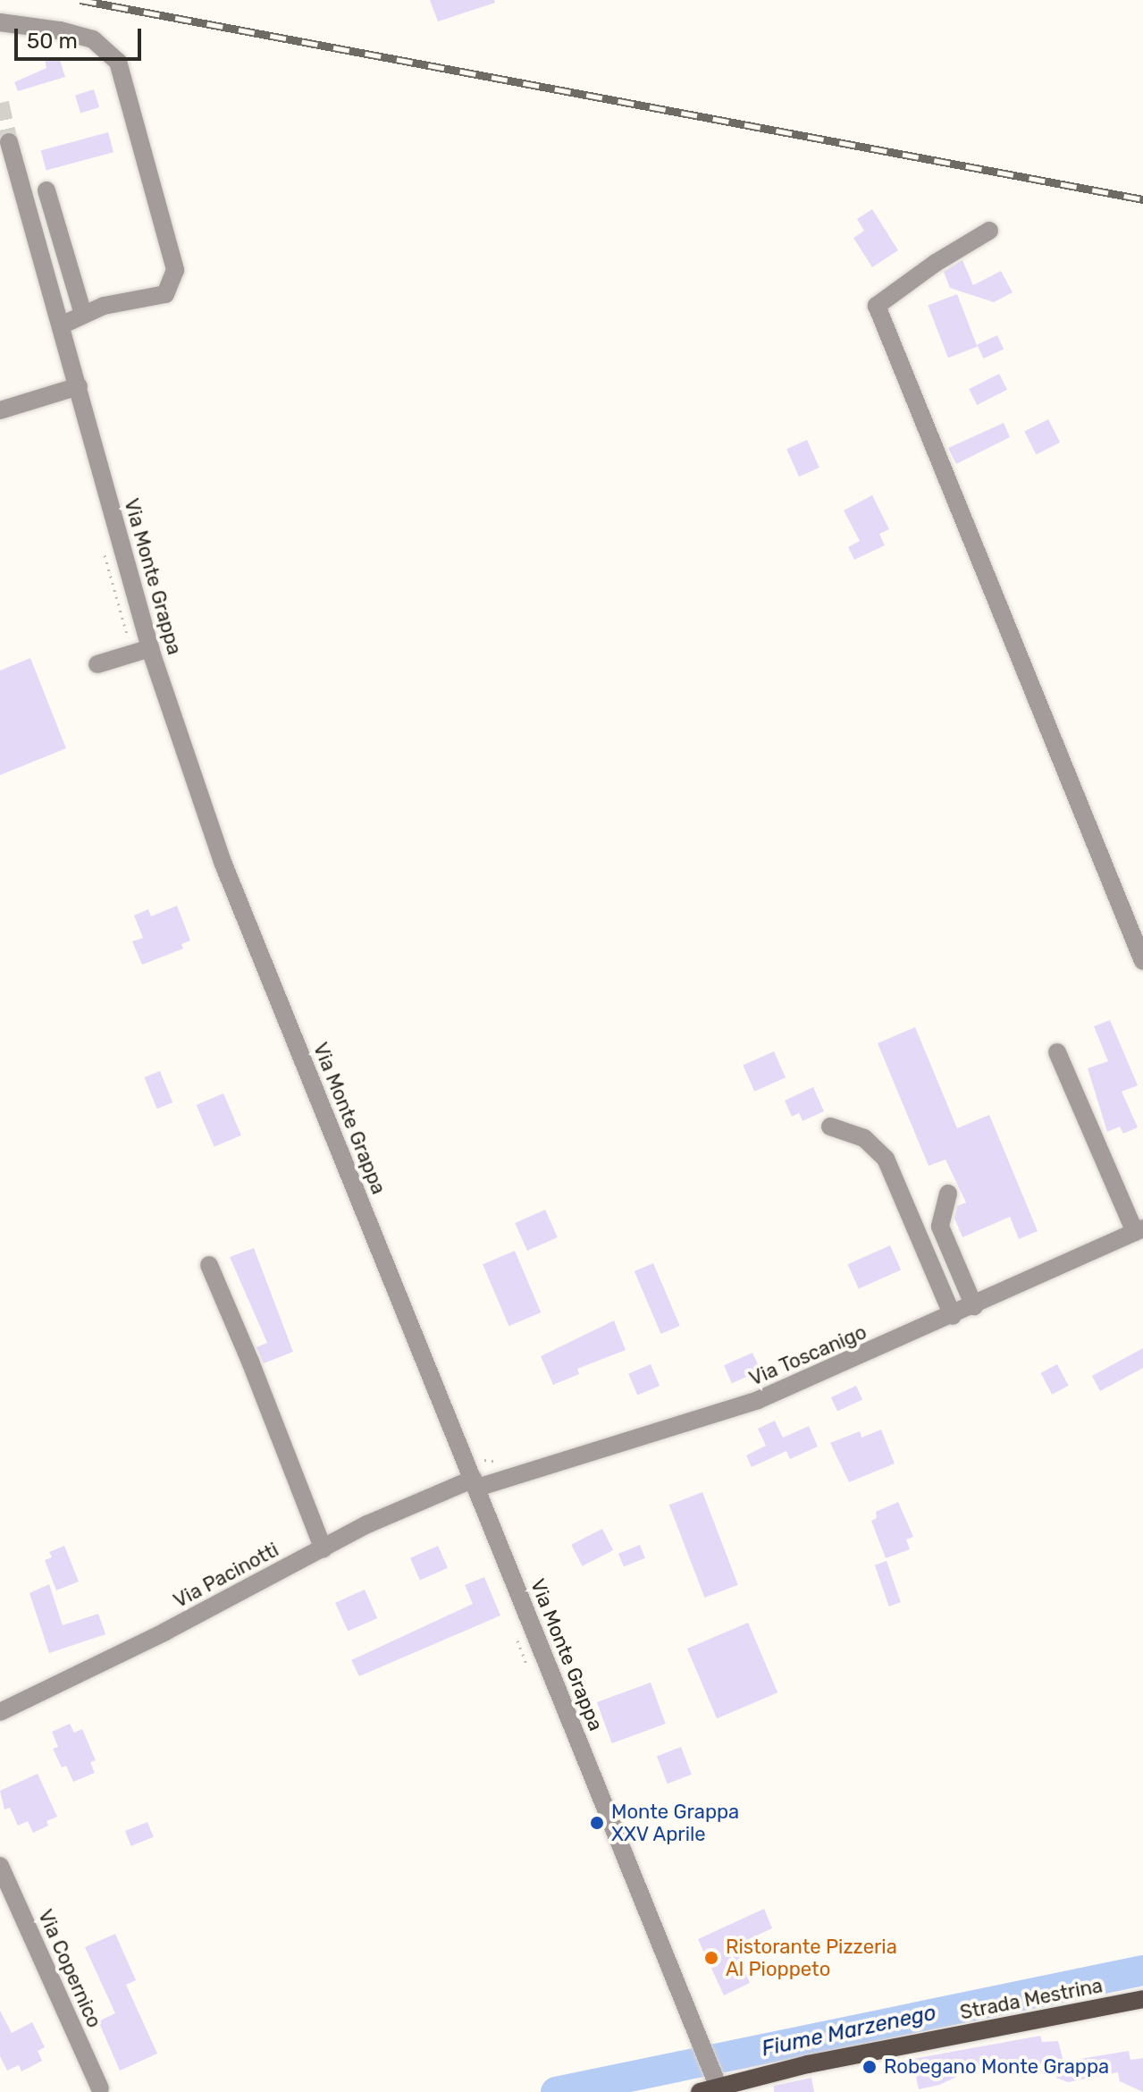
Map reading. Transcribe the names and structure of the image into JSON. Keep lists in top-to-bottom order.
{
  "streets": {
    "main road": ["Strada Mestrina"],
    "street": [
      "Via Monte Grappa",
      "Via Toscanigo",
      "Via Pacinotti",
      "Via Copernico"
    ]
  },
  "crossings": [
    ["Via Monte Grappa", "Via Toscanigo"],
    ["Via Monte Grappa", "Via Pacinotti"],
    ["Via Monte Grappa", "Strada Mestrina"],
    ["Via Toscanigo", "Via Pacinotti"]
  ],
  "water": ["Fiume Marzenego"],
  "places": ["Monte Grappa XXV Aprile", "Ristorante Pizzeria Al Pioppeto", "Robegano Monte Grappa"],
  "scale_bar": "50 m"
}
